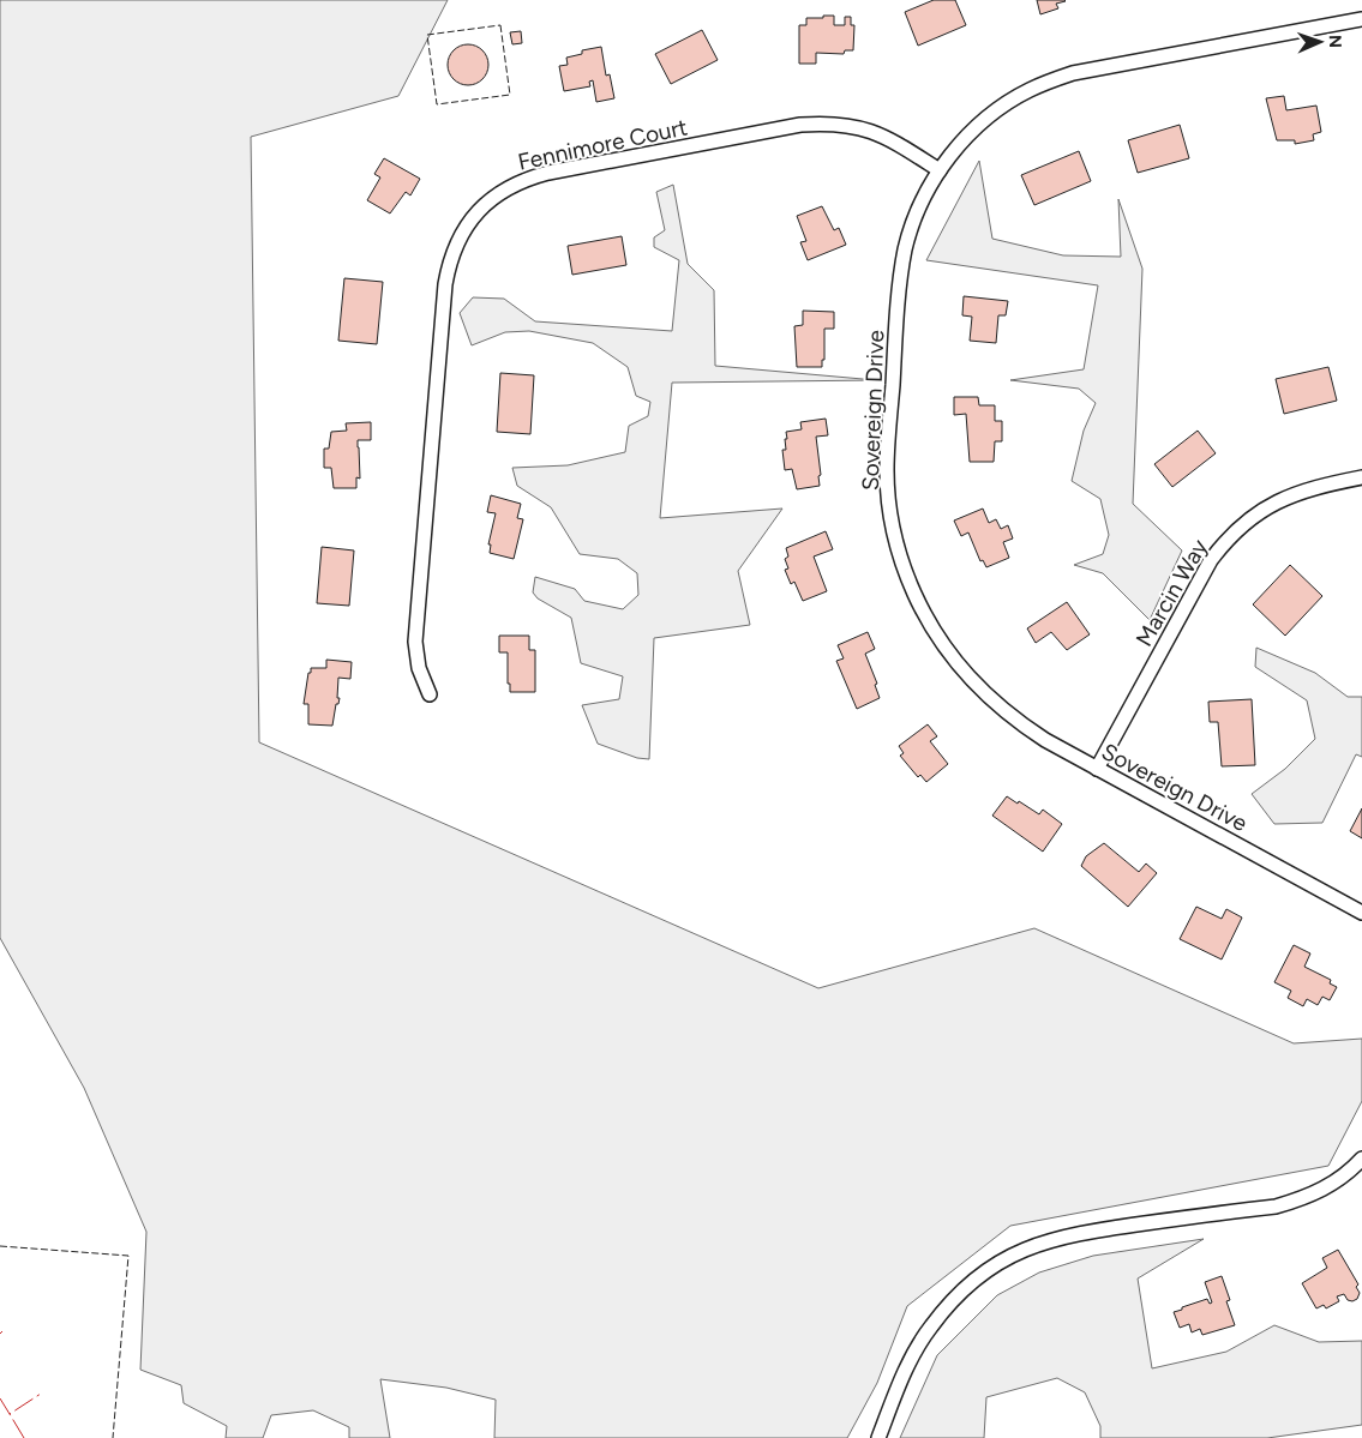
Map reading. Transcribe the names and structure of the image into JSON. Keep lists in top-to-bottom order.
{
  "streets": {
    "street": ["Fennimore Court", "Sovereign Drive", "Marcin Way"]
  },
  "crossings": [
    ["Fennimore Court", "Sovereign Drive"],
    ["Sovereign Drive", "Marcin Way"]
  ],
  "north": "right"
}
